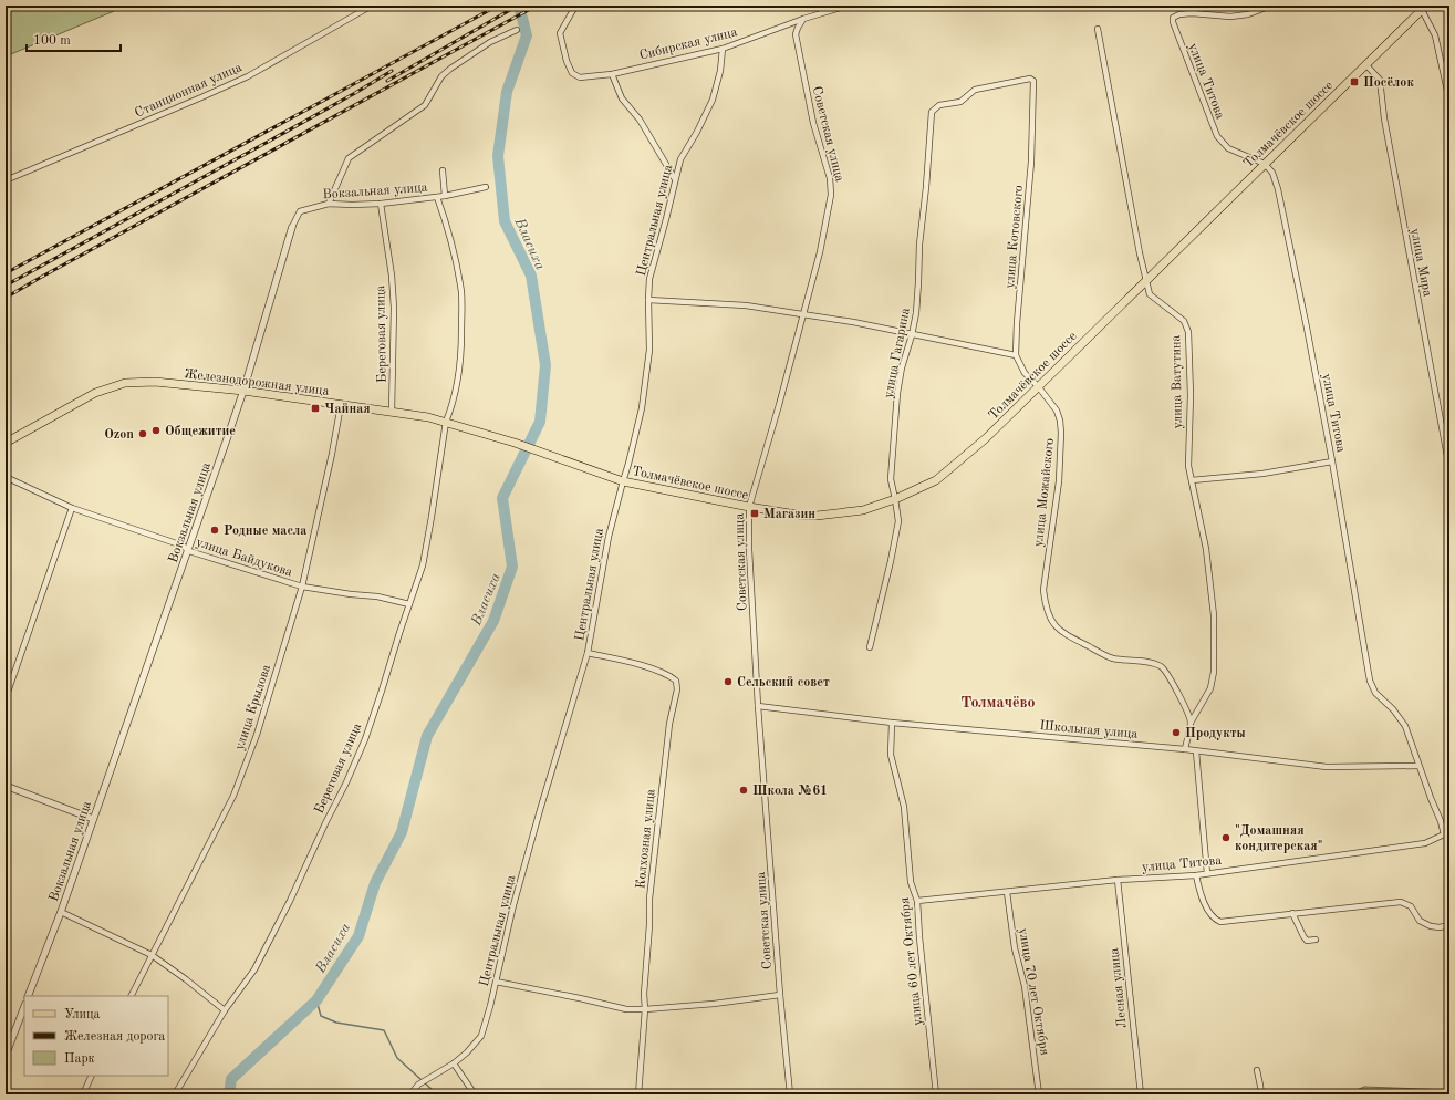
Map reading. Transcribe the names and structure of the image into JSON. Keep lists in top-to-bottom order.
{
  "streets": {
    "main road": ["Толмачёвское шоссе", "Железнодорожная улица"],
    "street": [
      "Сибирская улица",
      "улица Титова",
      "Станционная улица",
      "Советская улица",
      "Вокзальная улица",
      "Центральная улица",
      "улица Котовского",
      "улица Мира",
      "Береговая улица",
      "улица Гагарина",
      "улица Ватутина",
      "улица Можайского",
      "улица Байдукова",
      "улица Крылова",
      "Школьная улица",
      "Колхозная улица",
      "улица 60 лет Октября",
      "Лесная улица",
      "улица 70 лет Октября"
    ]
  },
  "crossings": [
    ["Сибирская улица", "Советская улица"],
    ["Сибирская улица", "Центральная улица"],
    ["улица Титова", "Толмачёвское шоссе"],
    ["улица Титова", "Школьная улица"],
    ["улица Титова", "улица 60 лет Октября"],
    ["улица Титова", "Лесная улица"],
    ["улица Титова", "улица 70 лет Октября"],
    ["Толмачёвское шоссе", "Советская улица"],
    ["Толмачёвское шоссе", "Центральная улица"],
    ["Толмачёвское шоссе", "улица Мира"],
    ["Толмачёвское шоссе", "улица Гагарина"],
    ["Толмачёвское шоссе", "Железнодорожная улица"],
    ["Толмачёвское шоссе", "улица Ватутина"],
    ["Толмачёвское шоссе", "улица Можайского"],
    ["Советская улица", "Школьная улица"],
    ["Вокзальная улица", "Береговая улица"],
    ["Вокзальная улица", "Железнодорожная улица"],
    ["Вокзальная улица", "улица Байдукова"],
    ["Центральная улица", "Колхозная улица"],
    ["улица Котовского", "улица Гагарина"],
    ["Береговая улица", "Железнодорожная улица"],
    ["Береговая улица", "улица Байдукова"],
    ["Железнодорожная улица", "улица Крылова"],
    ["улица Ватутина", "улица Можайского"],
    ["улица Ватутина", "Школьная улица"],
    ["улица Байдукова", "улица Крылова"],
    ["Школьная улица", "улица 60 лет Октября"]
  ],
  "districts": ["Толмачёво"],
  "water": ["Власиха"],
  "places": {
    "transit": ["Посёлок", "Чайная", "Магазин"],
    "other": [
      "Общежитие",
      "Ozon",
      "Родные масла",
      "Сельский совет",
      "Продукты",
      "Школа №61",
      "\"Домашняя кондитерская\""
    ]
  },
  "legend": ["Улица", "Железная дорога", "Парк"],
  "scale_bar": "100 m"
}
